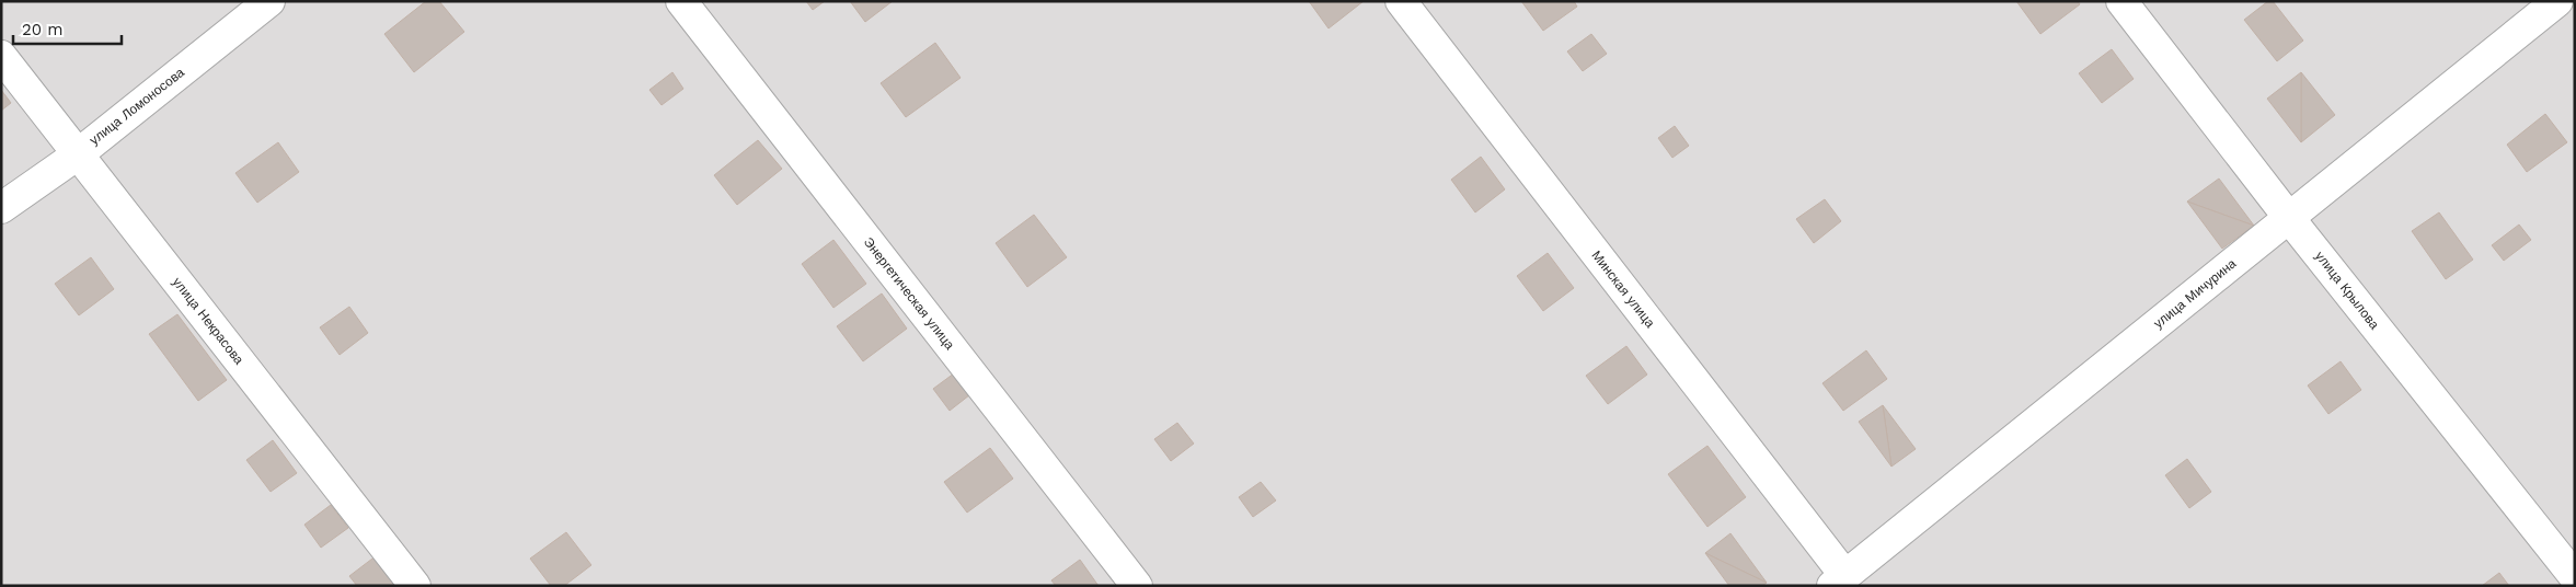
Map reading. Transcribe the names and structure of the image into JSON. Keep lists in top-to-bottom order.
{
  "streets": {
    "street": [
      "улица Ломоносова",
      "Минская улица",
      "улица Крылова",
      "Энергетическая улица",
      "улица Мичурина",
      "улица Некрасова"
    ]
  },
  "crossings": [
    ["улица Ломоносова", "улица Некрасова"],
    ["Минская улица", "улица Мичурина"],
    ["улица Крылова", "улица Мичурина"]
  ],
  "scale_bar": "20 m"
}
